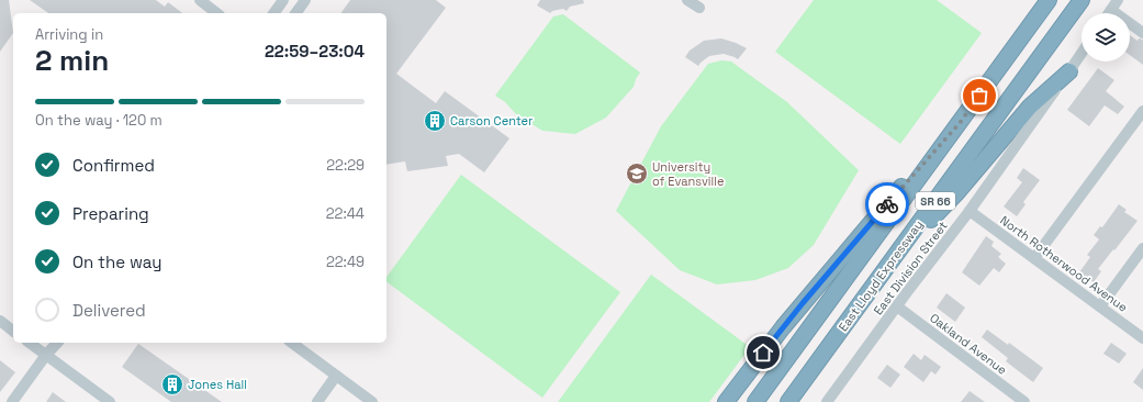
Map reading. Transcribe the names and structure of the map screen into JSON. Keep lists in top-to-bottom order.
{
  "streets": {
    "highway": ["SR 66", "East Lloyd Expressway"],
    "street": ["North Rotherwood Avenue", "East Division Street", "Oakland Avenue"]
  },
  "crossings": [
    ["North Rotherwood Avenue", "East Division Street"],
    ["East Division Street", "Oakland Avenue"]
  ],
  "places": {
    "building": ["Carson Center", "Jones Hall"],
    "school or university": ["University of Evansville"]
  },
  "page": {
    "heading": ["2 min", "Arriving in", "22:59–23:04"],
    "bar": "On the way · 120 m",
    "list": [
      ["Confirmed", "22:29"],
      ["Preparing", "22:44"],
      ["On the way", "22:49"],
      "Delivered"
    ]
  }
}
